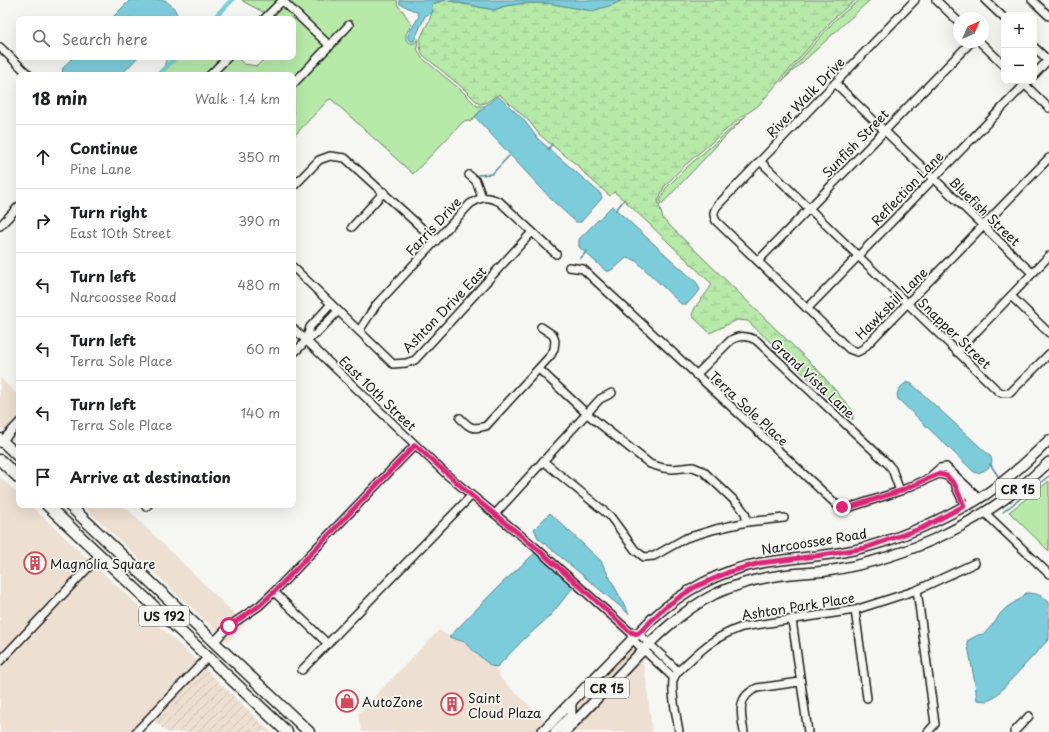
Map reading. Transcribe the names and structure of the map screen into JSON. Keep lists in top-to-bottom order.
{
  "streets": {
    "highway": ["US 192"],
    "main road": ["CR 15", "Narcoossee Road"],
    "street": [
      "River Walk Drive",
      "Sunfish Street",
      "Reflection Lane",
      "Bluefish Street",
      "Farris Drive",
      "Hawksbill Lane",
      "Ashton Drive East",
      "Snapper Street",
      "Grand Vista Lane",
      "East 10th Street",
      "Terra Sole Place",
      "Ashton Park Place"
    ]
  },
  "crossings": [
    ["River Walk Drive", "Bluefish Street"],
    ["River Walk Drive", "Hawksbill Lane"],
    ["River Walk Drive", "Snapper Street"],
    ["Sunfish Street", "Bluefish Street"],
    ["Sunfish Street", "Hawksbill Lane"],
    ["Sunfish Street", "Snapper Street"],
    ["Reflection Lane", "Bluefish Street"],
    ["Reflection Lane", "Hawksbill Lane"],
    ["Reflection Lane", "Snapper Street"],
    ["Bluefish Street", "Hawksbill Lane"],
    ["Farris Drive", "Ashton Drive East"],
    ["Hawksbill Lane", "Snapper Street"],
    ["Grand Vista Lane", "Terra Sole Place"],
    ["East 10th Street", "CR 15"],
    ["East 10th Street", "Narcoossee Road"],
    ["Terra Sole Place", "Narcoossee Road"]
  ],
  "places": {
    "building": ["Magnolia Square", "Saint Cloud Plaza"],
    "shop": ["AutoZone"]
  },
  "north": "top right",
  "page": {
    "map_buttons": ["+", "−"],
    "search": "Search here",
    "heading": ["18 min", "Walk · 1.4 km"],
    "list": [
      ["Continue", "Pine Lane", "350 m"],
      ["Turn right", "East 10th Street", "390 m"],
      ["Turn left", "Narcoossee Road", "480 m"],
      ["Turn left", "Terra Sole Place", "60 m"],
      ["Turn left", "Terra Sole Place", "140 m"],
      "Arrive at destination"
    ]
  }
}
